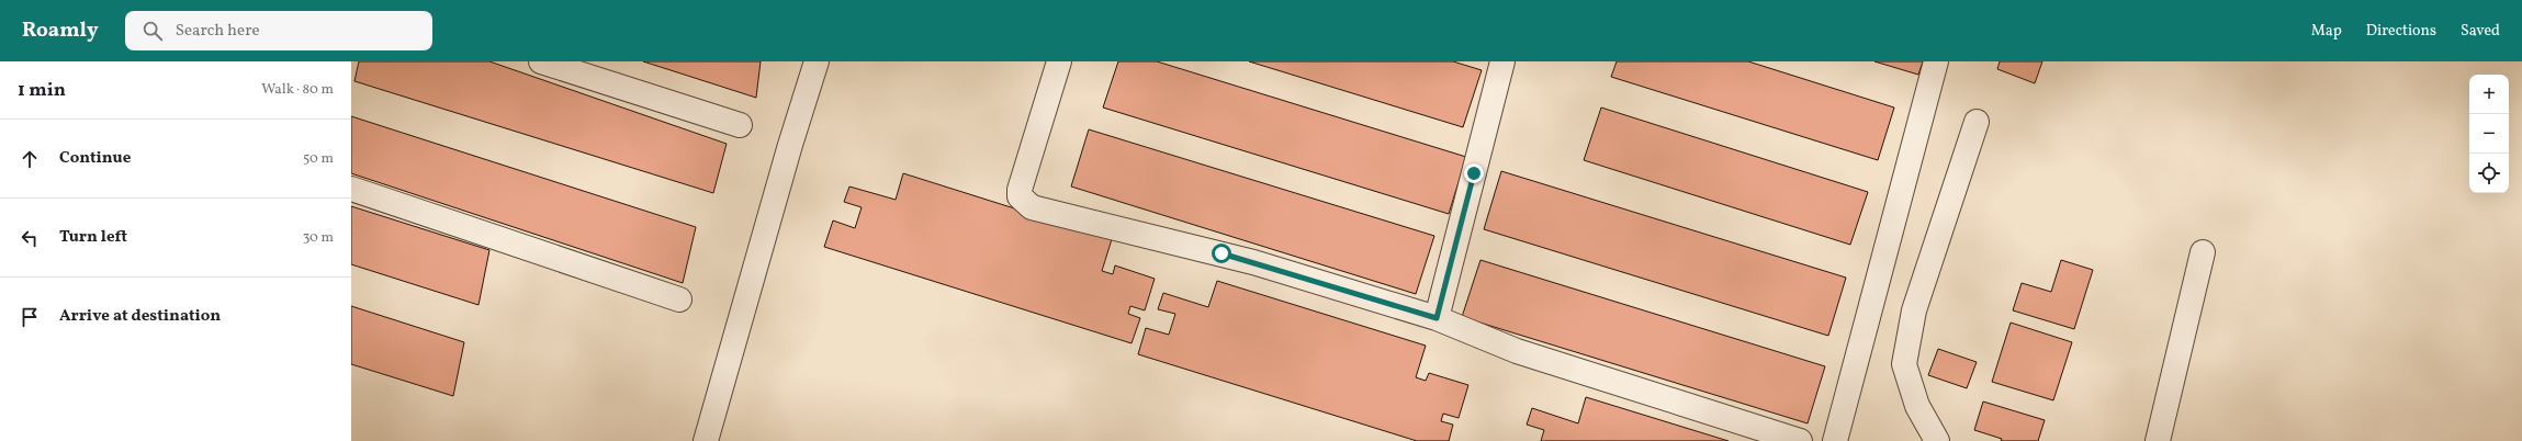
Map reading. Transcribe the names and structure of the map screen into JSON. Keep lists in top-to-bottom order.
{
  "page": {
    "header": "Roamly",
    "search": "Search here",
    "nav": ["Map", "Directions", "Saved"],
    "heading": ["1 min", "Walk · 80 m"],
    "map_buttons": ["+", "−"],
    "list": [
      ["Continue", "50 m"],
      ["Turn left", "30 m"],
      "Arrive at destination"
    ]
  }
}
